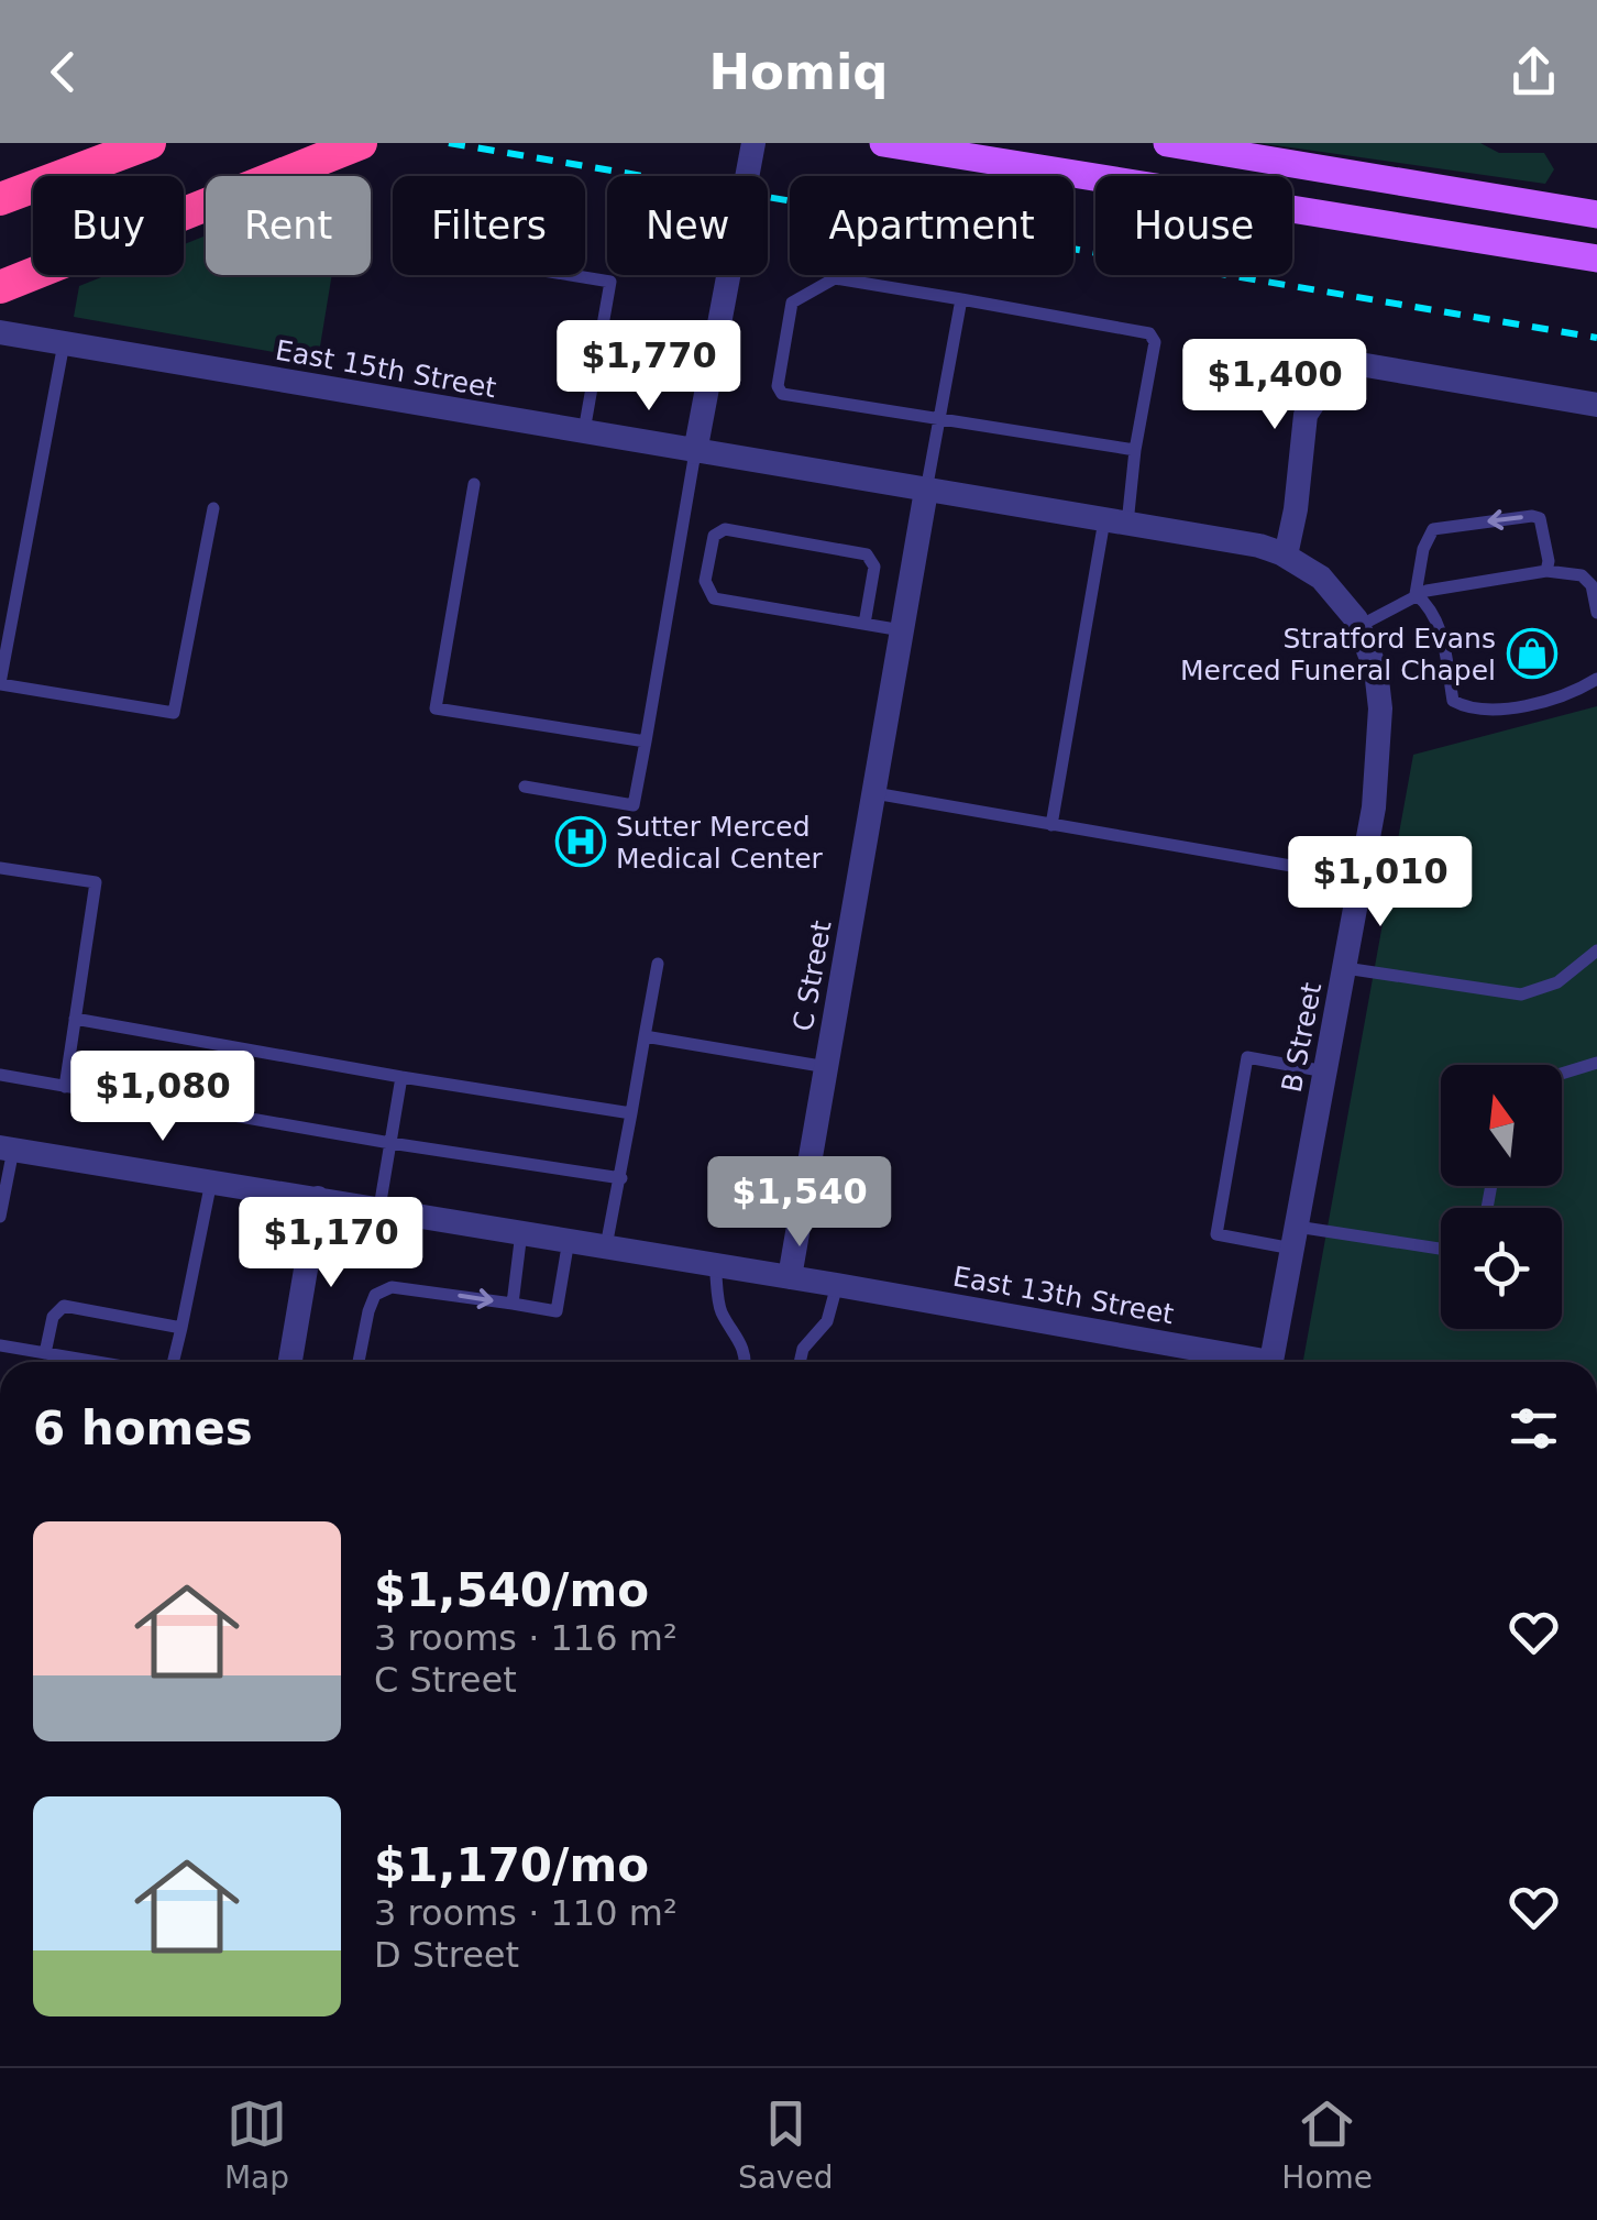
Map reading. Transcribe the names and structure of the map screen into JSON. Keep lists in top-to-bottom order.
{
  "streets": {
    "street": [
      "East 15th Street",
      "C Street",
      "B Street",
      "East 13th Street"
    ]
  },
  "crossings": [
    ["East 15th Street", "C Street"],
    ["East 15th Street", "B Street"],
    ["C Street", "East 13th Street"]
  ],
  "places": {
    "shop": ["Stratford Evans Merced Funeral Chapel"],
    "hospital": ["Sutter Merced Medical Center"]
  },
  "north": "top",
  "page": {
    "header": "Homiq",
    "chip": [
      "Buy",
      "Rent",
      "Filters",
      "New",
      "Apartment",
      "House"
    ],
    "price": [
      "$1,770",
      "$1,400",
      "$1,010",
      "$1,080",
      "$1,540",
      "$1,170"
    ],
    "heading": "6 homes",
    "list": [
      {
        "name": "$1,540/mo",
        "note": "3 rooms · 116 m² · C Street"
      },
      {
        "name": "$1,170/mo",
        "note": "3 rooms · 110 m² · D Street"
      }
    ],
    "tabs": ["Map", "Saved", "Home"]
  }
}
